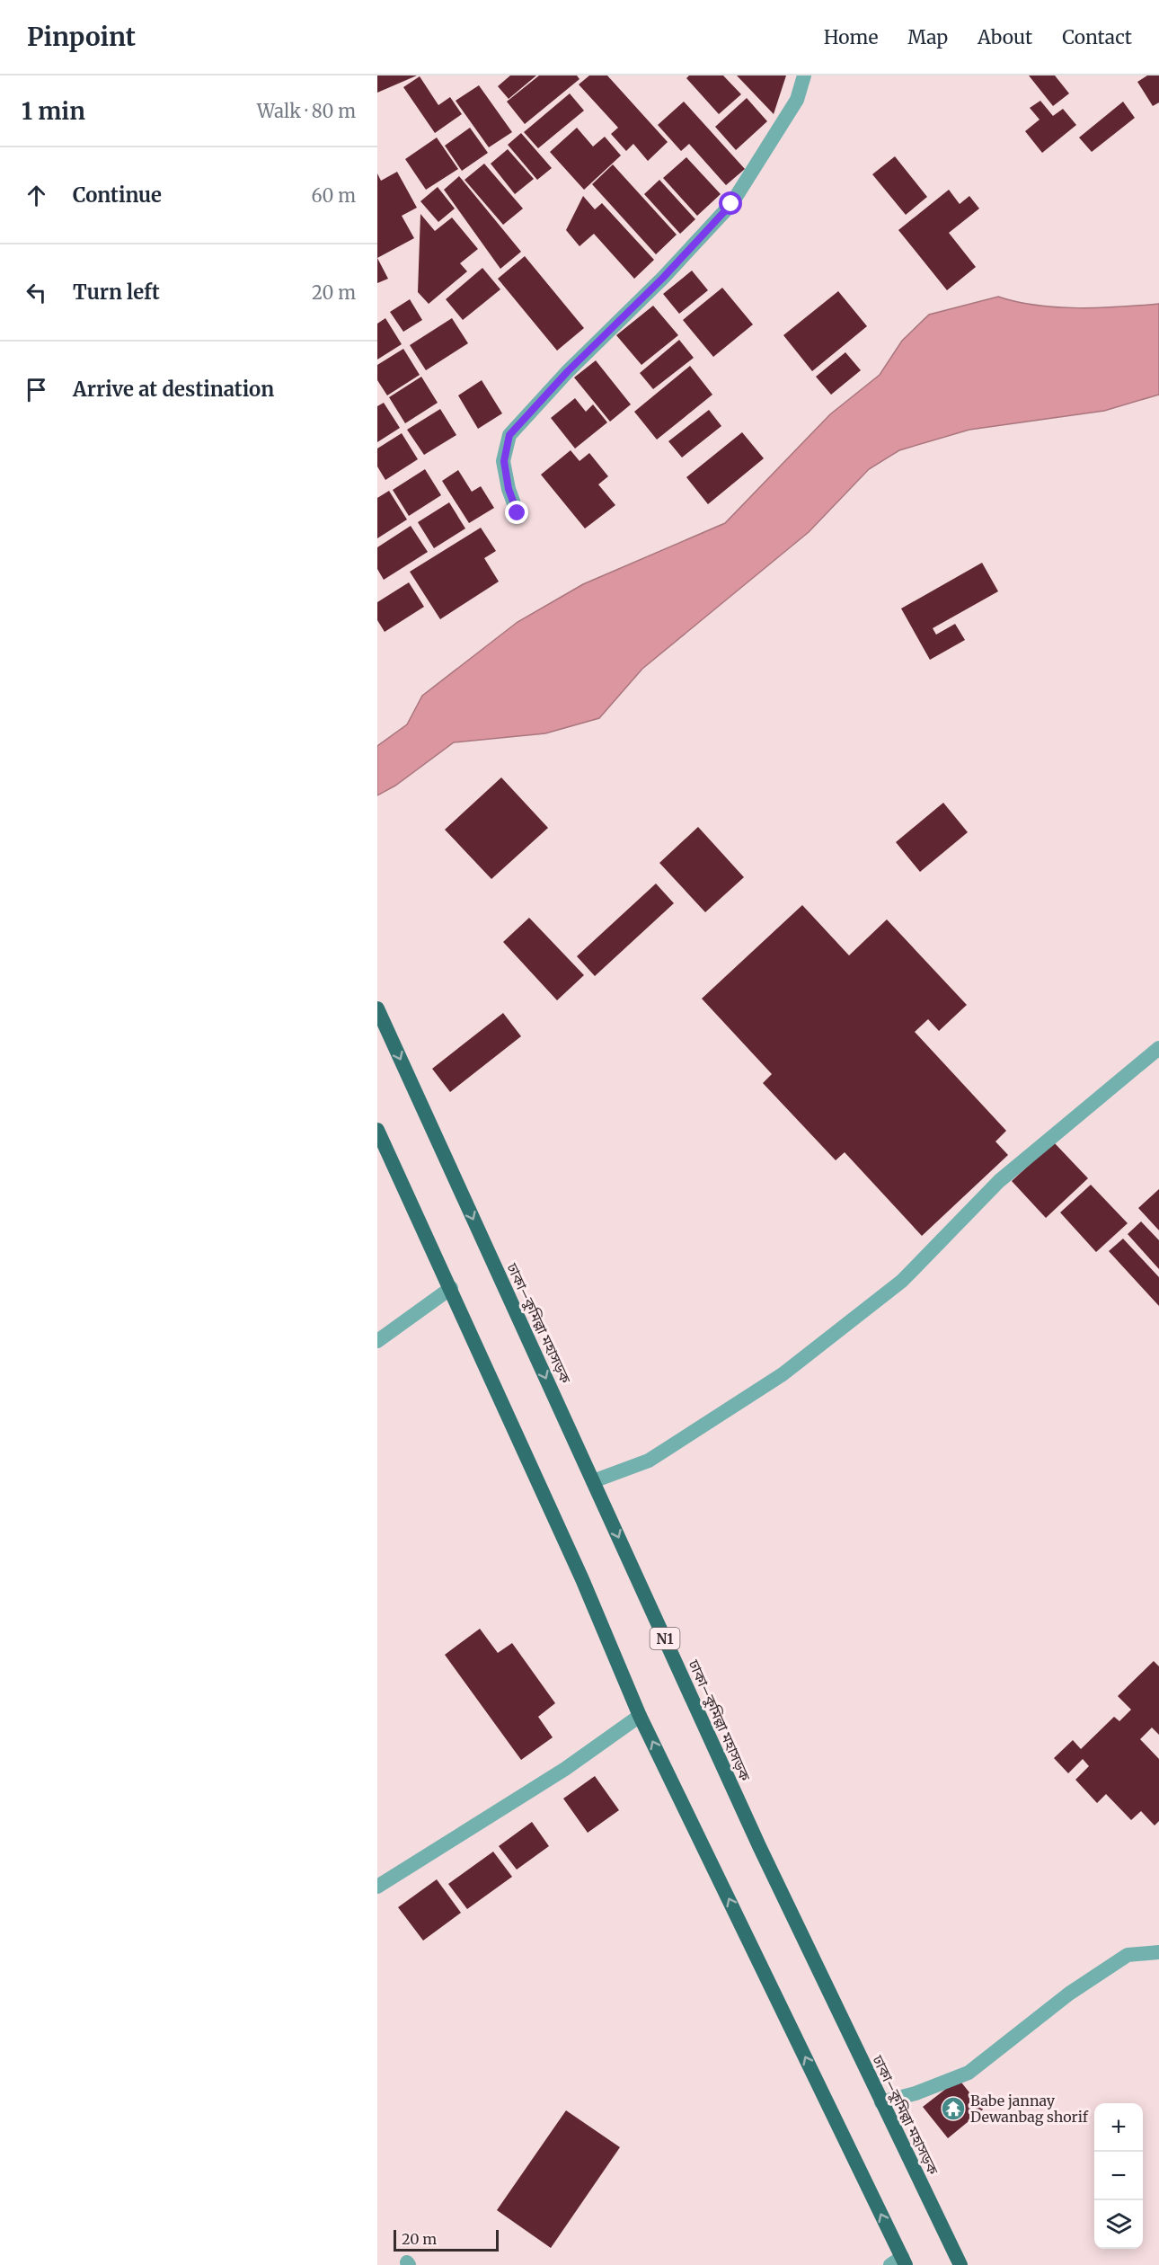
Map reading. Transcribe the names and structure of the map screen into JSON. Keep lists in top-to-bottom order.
{
  "streets": {
    "highway": ["ঢাকা–কুমিল্লা মহাসড়ক", "N1"]
  },
  "places": {
    "temple": ["Babe jannay Dewanbag shorif"]
  },
  "scale_bar": "20 m",
  "page": {
    "header": "Pinpoint",
    "nav": [
      "Home",
      "Map",
      "About",
      "Contact"
    ],
    "heading": ["1 min", "Walk · 80 m"],
    "list": [
      ["Continue", "60 m"],
      ["Turn left", "20 m"],
      "Arrive at destination"
    ],
    "map_buttons": ["+", "−"],
    "scale": "20 m"
  }
}
